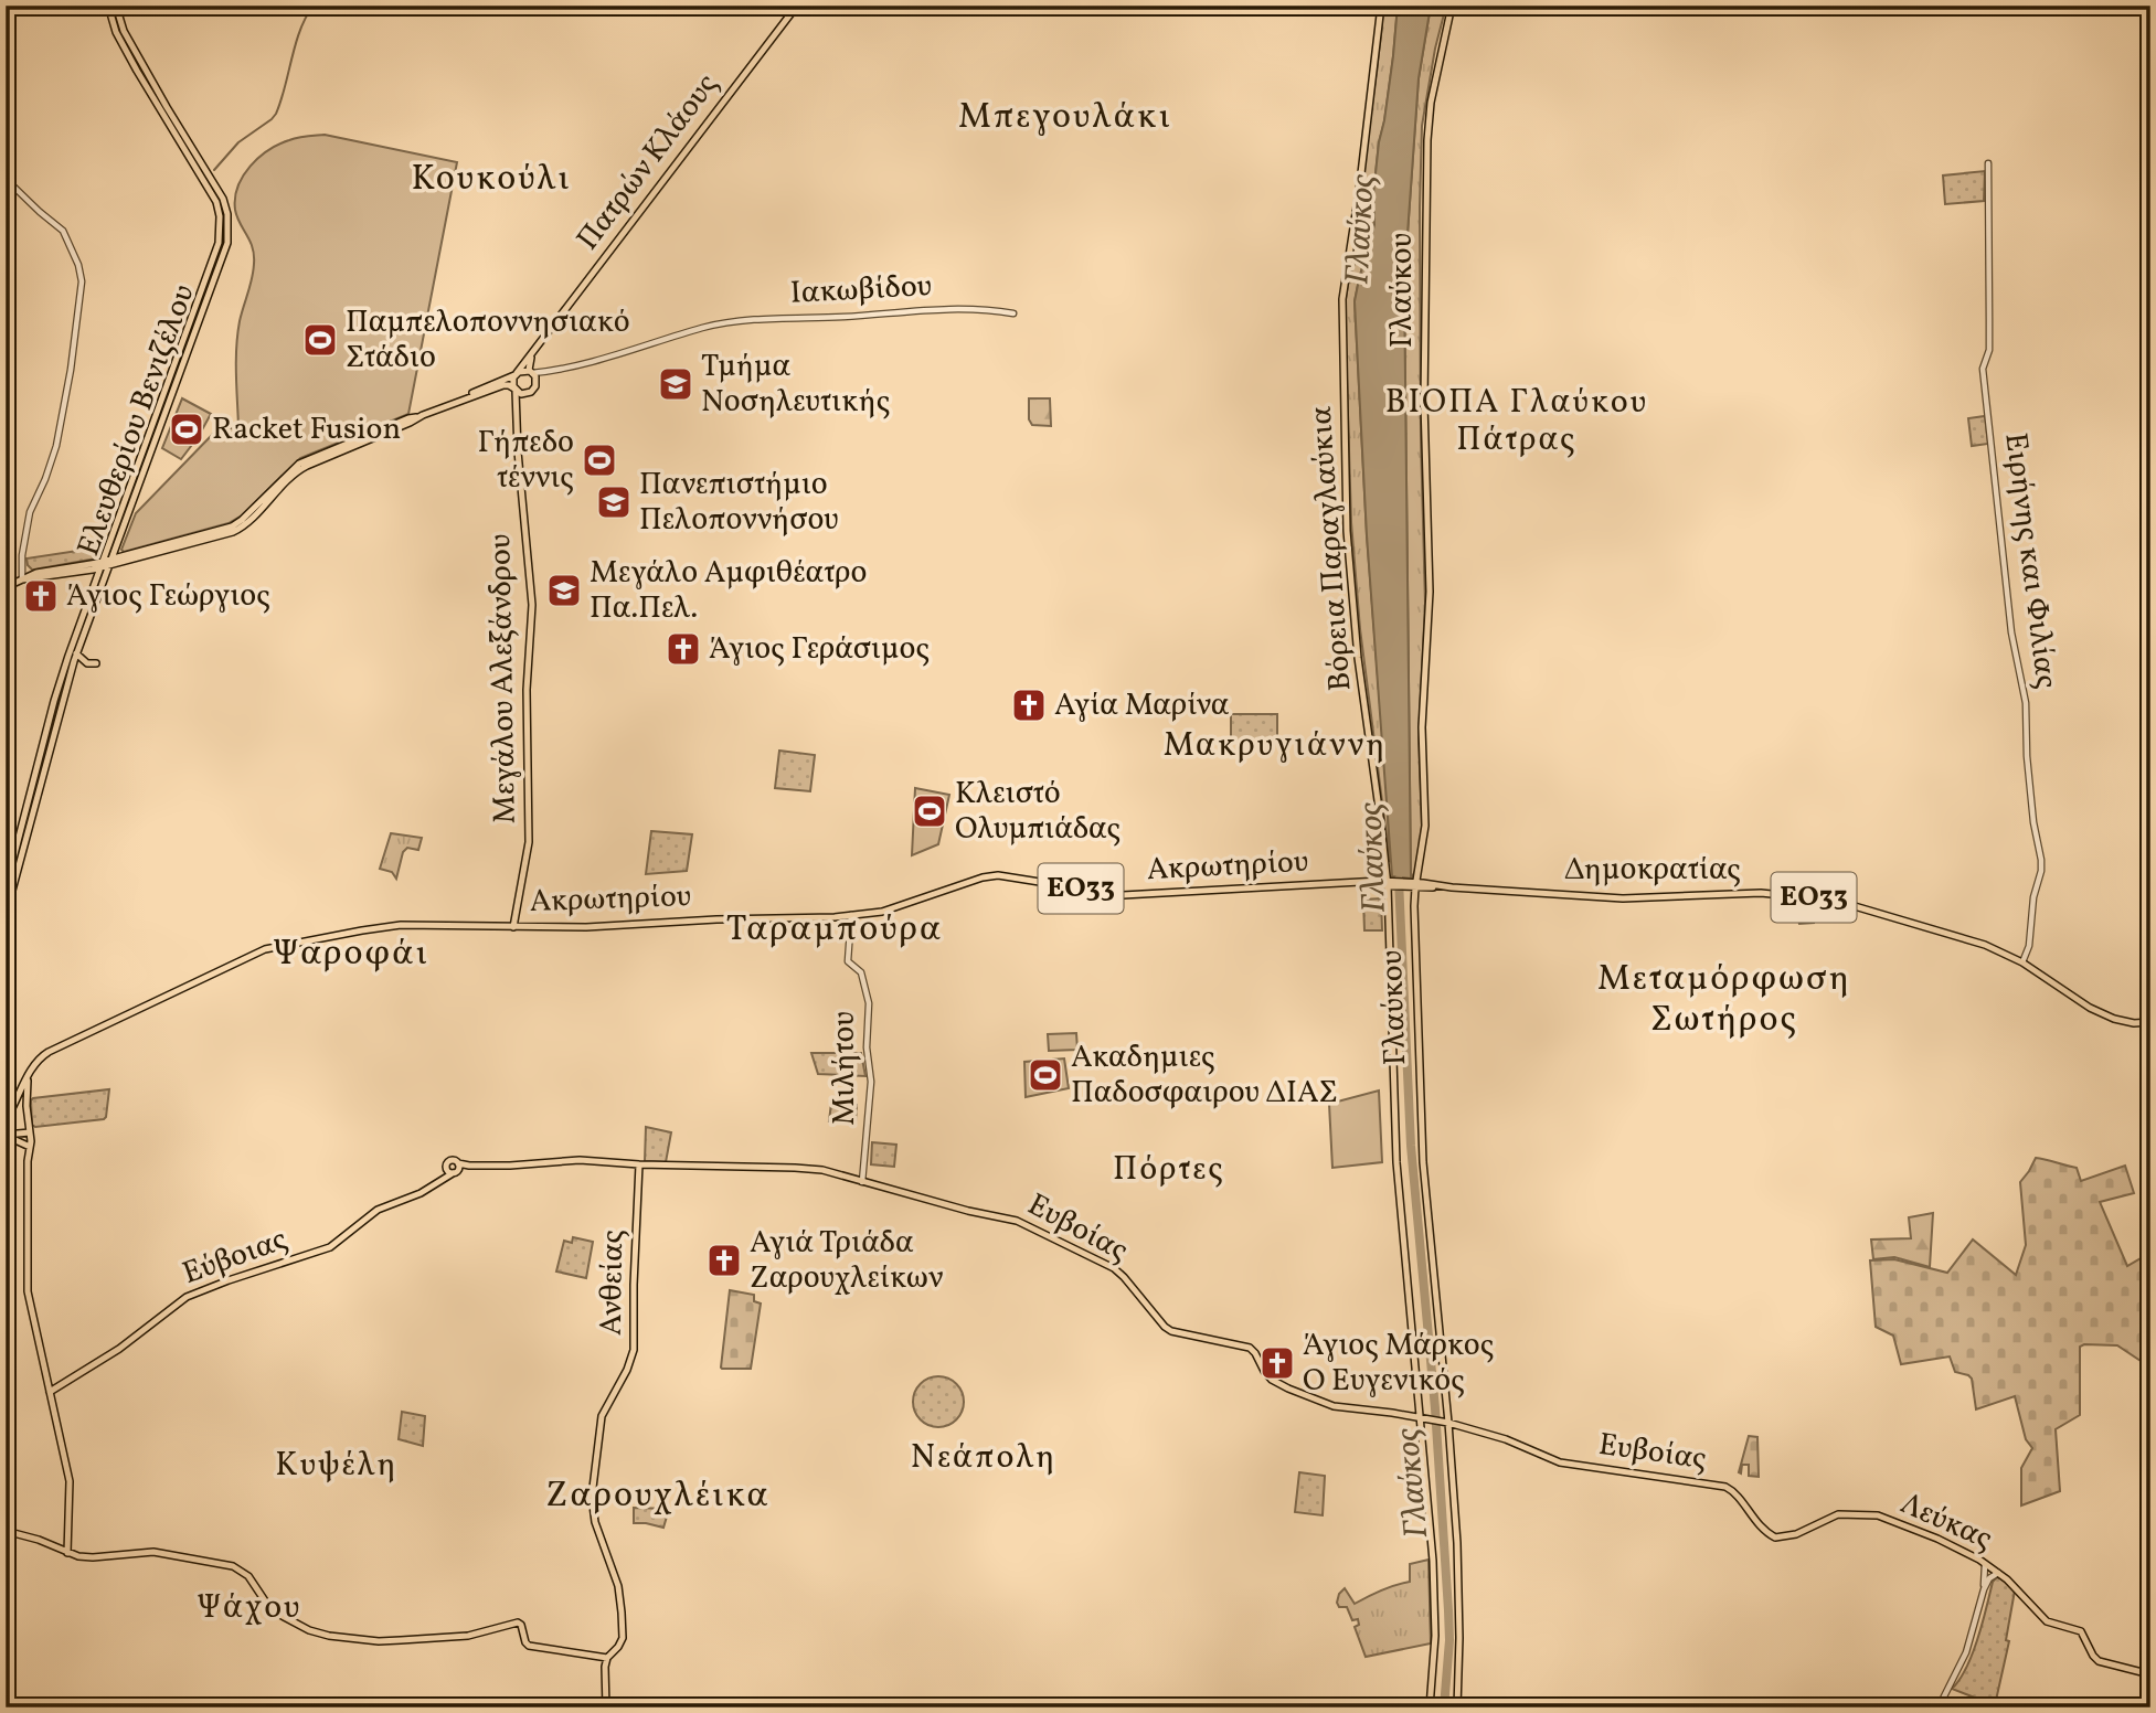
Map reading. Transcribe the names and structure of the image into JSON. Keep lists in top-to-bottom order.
{
  "streets": {
    "main road": [
      "Πατρών Κλάους",
      "Γλαύκου",
      "Ελευθερίου Βενιζέλου",
      "Βόρεια Παραγλαύκια",
      "Μεγάλου Αλεξάνδρου",
      "Ακρωτηρίου",
      "Δημοκρατίας",
      "ΕΟ33",
      "Ευβοίας",
      "Εύβοιας",
      "Ανθείας",
      "Λεύκας"
    ],
    "street": ["Ιακωβίδου", "Ειρήνης και Φιλίας", "Μιλήτου"]
  },
  "crossings": [
    ["Πατρών Κλάους", "Ιακωβίδου"],
    ["Πατρών Κλάους", "Μεγάλου Αλεξάνδρου"],
    ["Ιακωβίδου", "Μεγάλου Αλεξάνδρου"],
    ["Γλαύκου", "Βόρεια Παραγλαύκια"],
    ["Γλαύκου", "Ακρωτηρίου"],
    ["Γλαύκου", "Δημοκρατίας"],
    ["Γλαύκου", "Ευβοίας"],
    ["Βόρεια Παραγλαύκια", "Ακρωτηρίου"],
    ["Ειρήνης και Φιλίας", "Δημοκρατίας"],
    ["Μεγάλου Αλεξάνδρου", "Ακρωτηρίου"],
    ["Ακρωτηρίου", "Δημοκρατίας"],
    ["Ακρωτηρίου", "ΕΟ33"],
    ["Ακρωτηρίου", "Μιλήτου"],
    ["Μιλήτου", "Ευβοίας"],
    ["Ευβοίας", "Εύβοιας"],
    ["Ευβοίας", "Ανθείας"],
    ["Ευβοίας", "Λεύκας"]
  ],
  "districts": [
    "Μπεγουλάκι",
    "Κουκούλι",
    "ΒΙΟΠΑ Γλαύκου Πάτρας",
    "Μακρυγιάννη",
    "Ταραμπούρα",
    "Ψαροφάι",
    "Μεταμόρφωση Σωτήρος",
    "Πόρτες",
    "Νεάπολη",
    "Κυψέλη",
    "Ζαρουχλέικα",
    "Ψάχου"
  ],
  "water": ["Γλαύκος"],
  "places": {
    "sports": [
      "Παμπελοποννησιακό Στάδιο",
      "Racket Fusion",
      "Γήπεδο τέννις",
      "Κλειστό Ολυμπιάδας",
      "Ακαδημιες Παδοσφαιρου ΔΙΑΣ"
    ],
    "school or university": ["Τμήμα Νοσηλευτικής", "Πανεπιστήμιο Πελοποννήσου", "Μεγάλο Αμφιθέατρο Πα.Πελ."],
    "church": [
      "Άγιος Γεώργιος",
      "Άγιος Γεράσιμος",
      "Αγία Μαρίνα",
      "Αγιά Τριάδα Ζαρουχλείκων",
      "Άγιος Μάρκος Ο Ευγενικός"
    ]
  }
}
